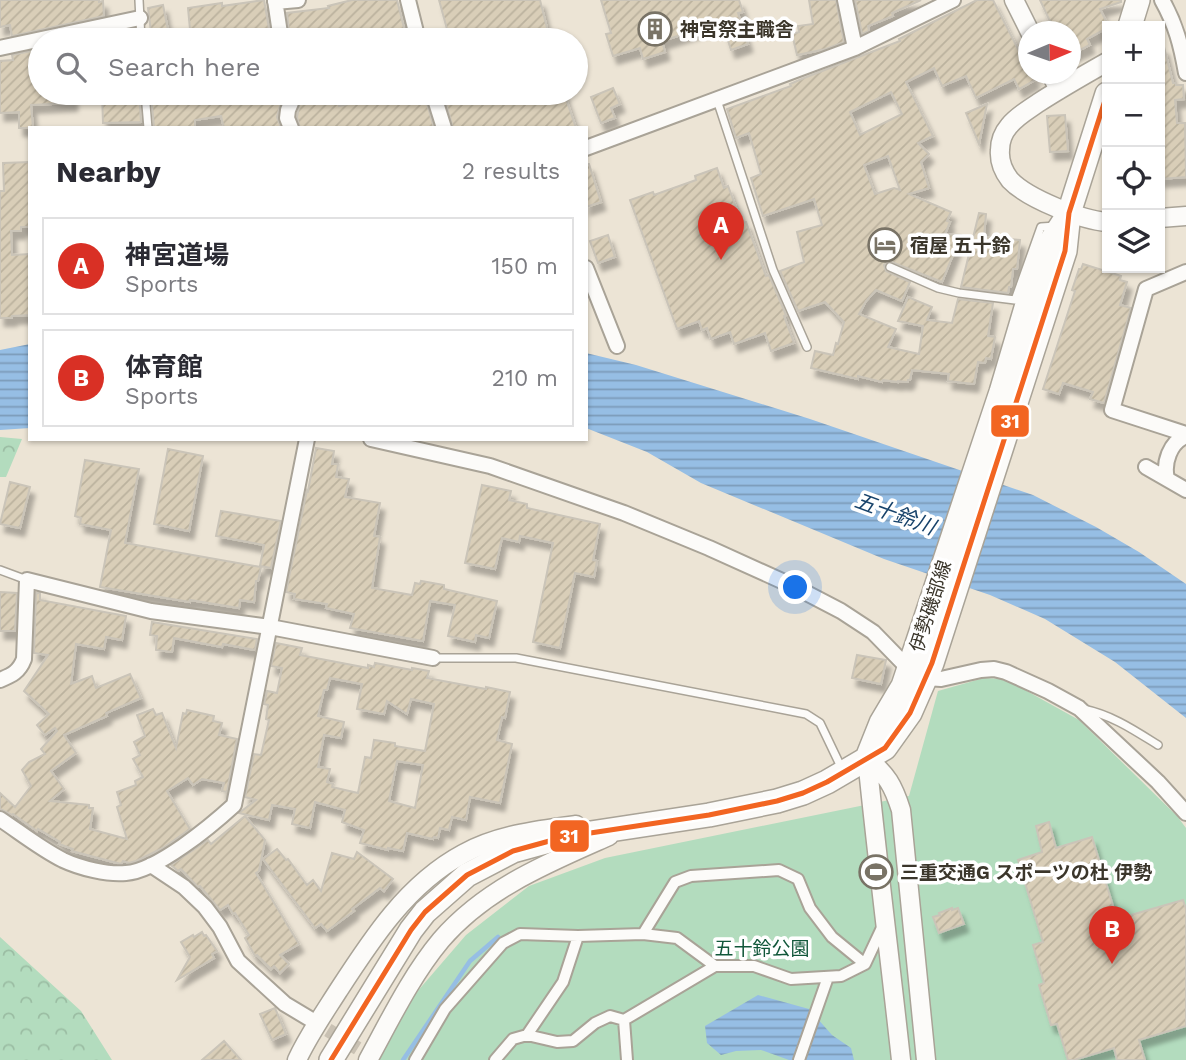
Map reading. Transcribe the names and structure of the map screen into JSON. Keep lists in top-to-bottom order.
{
  "streets": {
    "main road": ["伊勢磯部線"]
  },
  "water": ["五十鈴川"],
  "parks": ["五十鈴公園"],
  "places": {
    "building": ["神宮祭主職舎"],
    "hotel": ["宿屋 五十鈴"],
    "sports": ["三重交通G スポーツの杜 伊勢"]
  },
  "lines": ["transit line 31"],
  "north": "right",
  "page": {
    "map_buttons": ["+", "−"],
    "search": "Search here",
    "heading": ["Nearby", "2 results"],
    "pins": ["A", "B"],
    "list": [
      {
        "mark": "A",
        "name": "神宮道場",
        "note": "Sports",
        "value": "150 m"
      },
      {
        "mark": "B",
        "name": "体育館",
        "note": "Sports",
        "value": "210 m"
      }
    ]
  }
}
